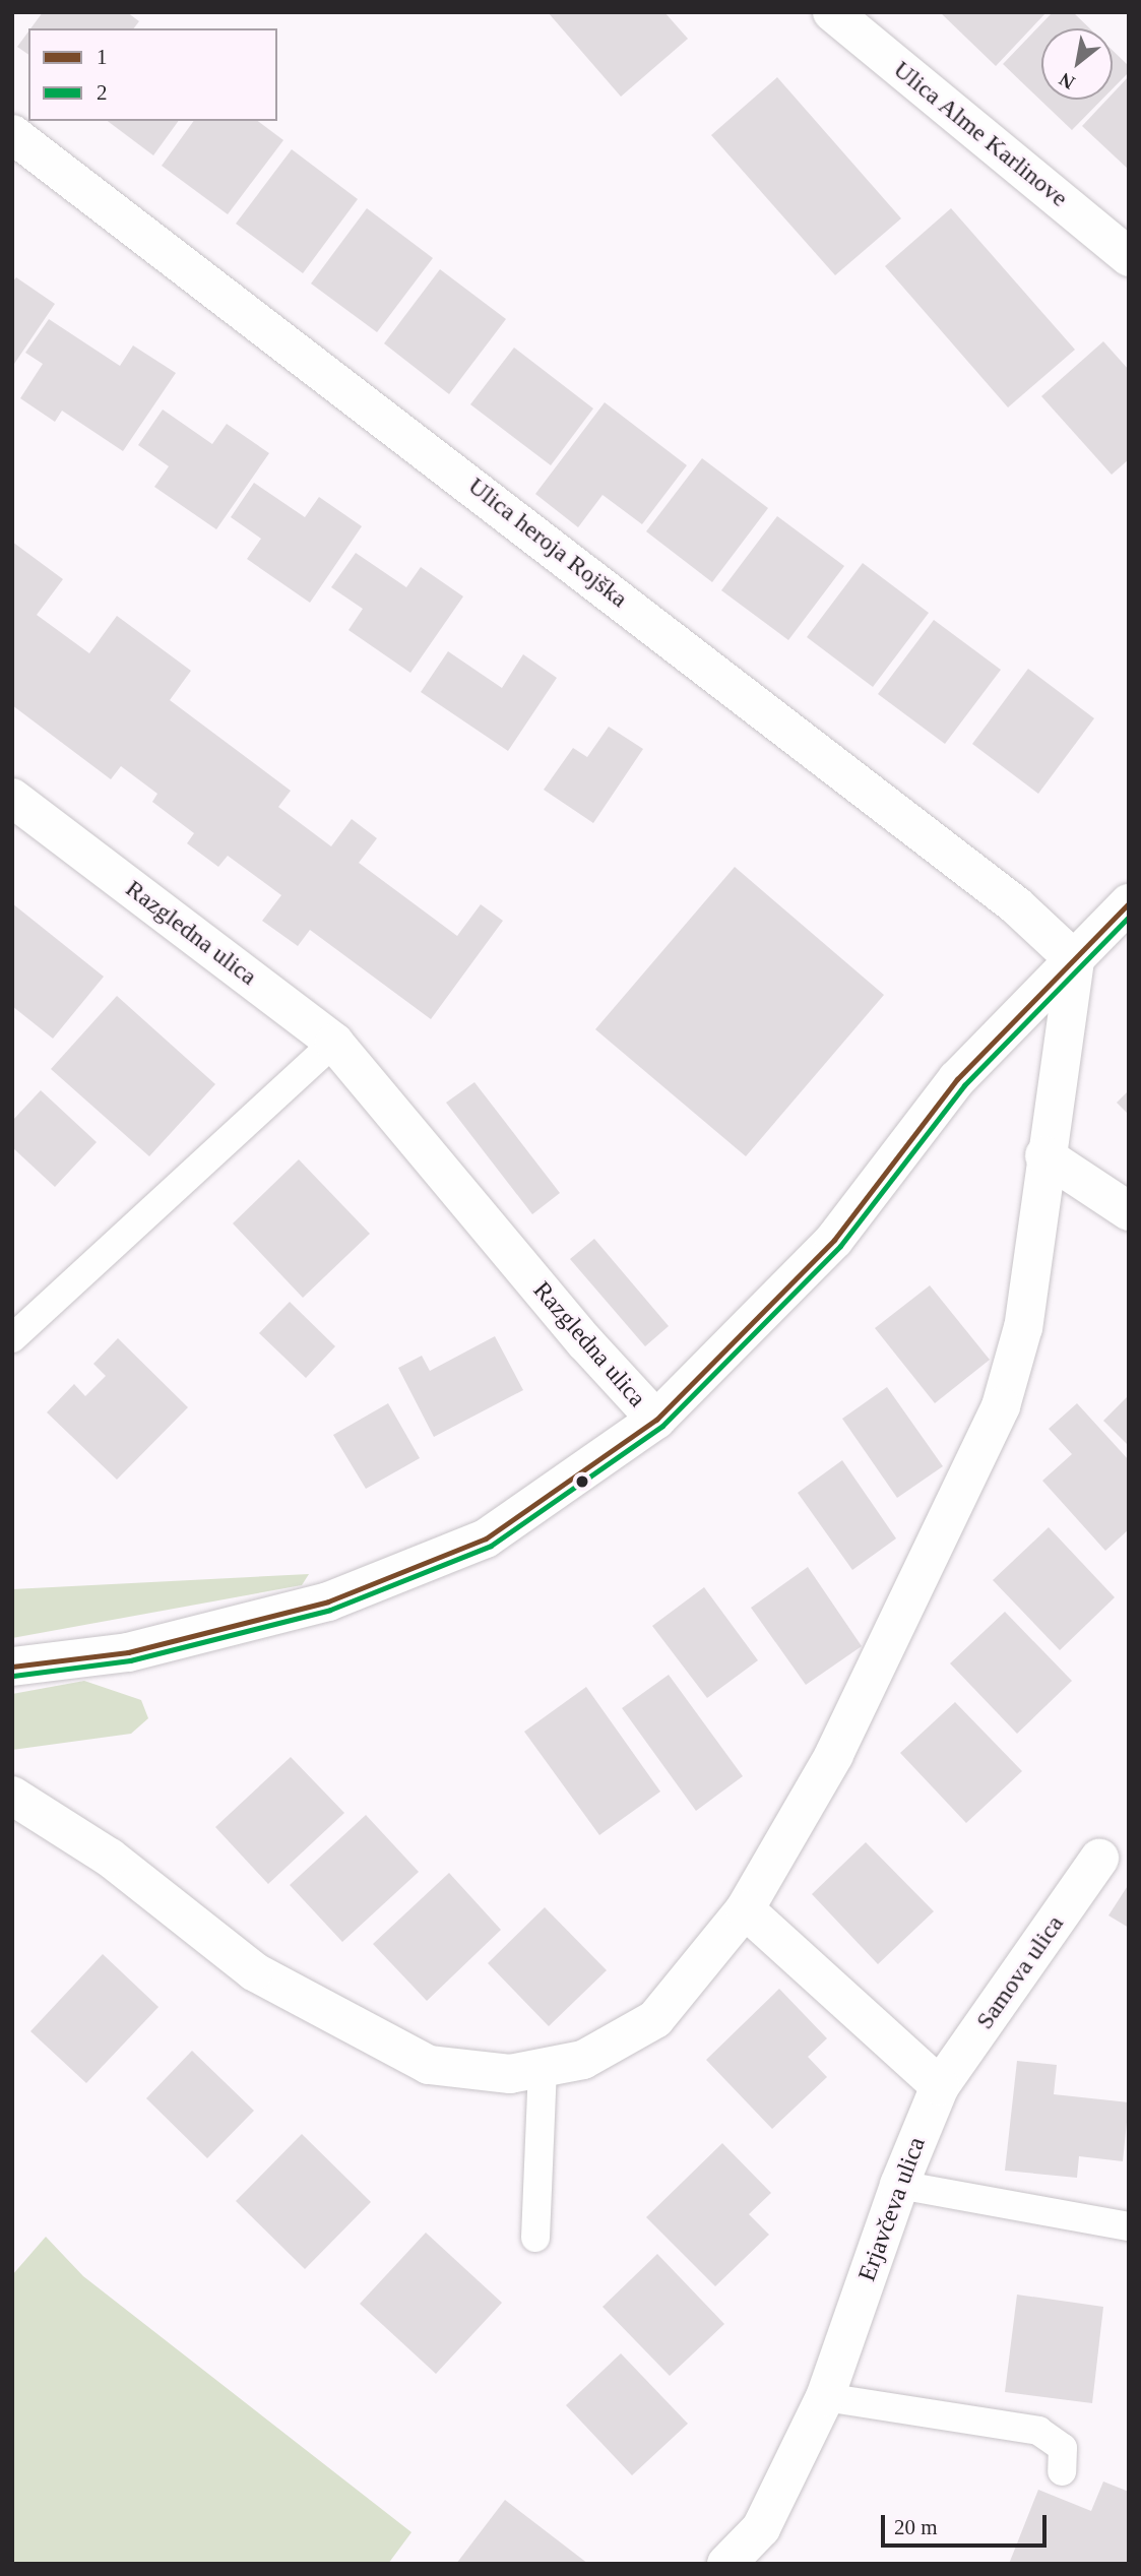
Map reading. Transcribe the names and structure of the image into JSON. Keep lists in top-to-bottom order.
{
  "streets": {
    "street": [
      "Ulica Alme Karlinove",
      "Ulica heroja Rojška",
      "Razgledna ulica",
      "Samova ulica",
      "Erjavčeva ulica"
    ]
  },
  "crossings": [
    ["Samova ulica", "Erjavčeva ulica"]
  ],
  "lines": ["transit line 1", "transit line 2"],
  "legend": ["1", "2"],
  "scale_bar": "20 m",
  "north": "bottom left"
}
